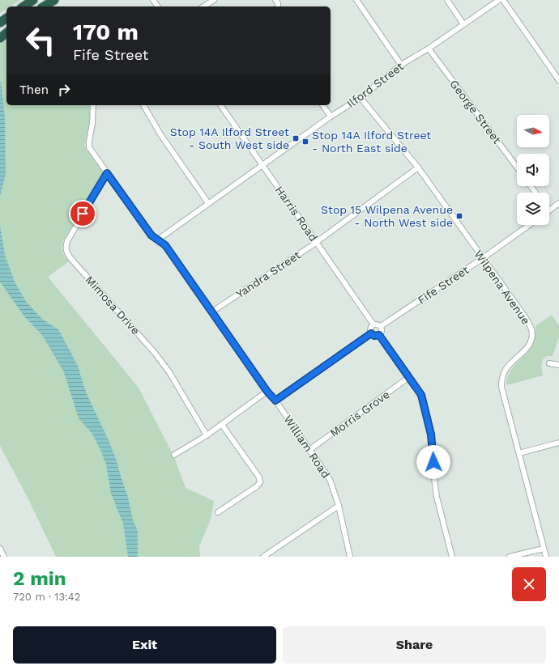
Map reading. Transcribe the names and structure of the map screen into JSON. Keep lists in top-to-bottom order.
{
  "streets": {
    "street": [
      "Ilford Street",
      "George Street",
      "Harris Road",
      "Yandra Street",
      "Fife Street",
      "Wilpena Avenue",
      "Mimosa Drive",
      "Morris Grove",
      "William Road"
    ]
  },
  "crossings": [
    ["Ilford Street", "George Street"],
    ["Ilford Street", "Harris Road"],
    ["Ilford Street", "Wilpena Avenue"],
    ["Ilford Street", "William Road"],
    ["Harris Road", "Yandra Street"],
    ["Harris Road", "Fife Street"],
    ["Yandra Street", "Wilpena Avenue"],
    ["Yandra Street", "William Road"],
    ["Fife Street", "Wilpena Avenue"],
    ["Mimosa Drive", "William Road"],
    ["Morris Grove", "William Road"]
  ],
  "places": {
    "transit": ["Stop 14A Ilford Street - South West side", "Stop 14A Ilford Street - North East side", "Stop 15 Wilpena Avenue - North West side"]
  },
  "north": "right",
  "page": {
    "turn": ["170 m", "Fife Street"],
    "then": "Then",
    "heading": ["2 min", "720 m · 13:42"],
    "buttons": ["Exit", "Share"]
  }
}
